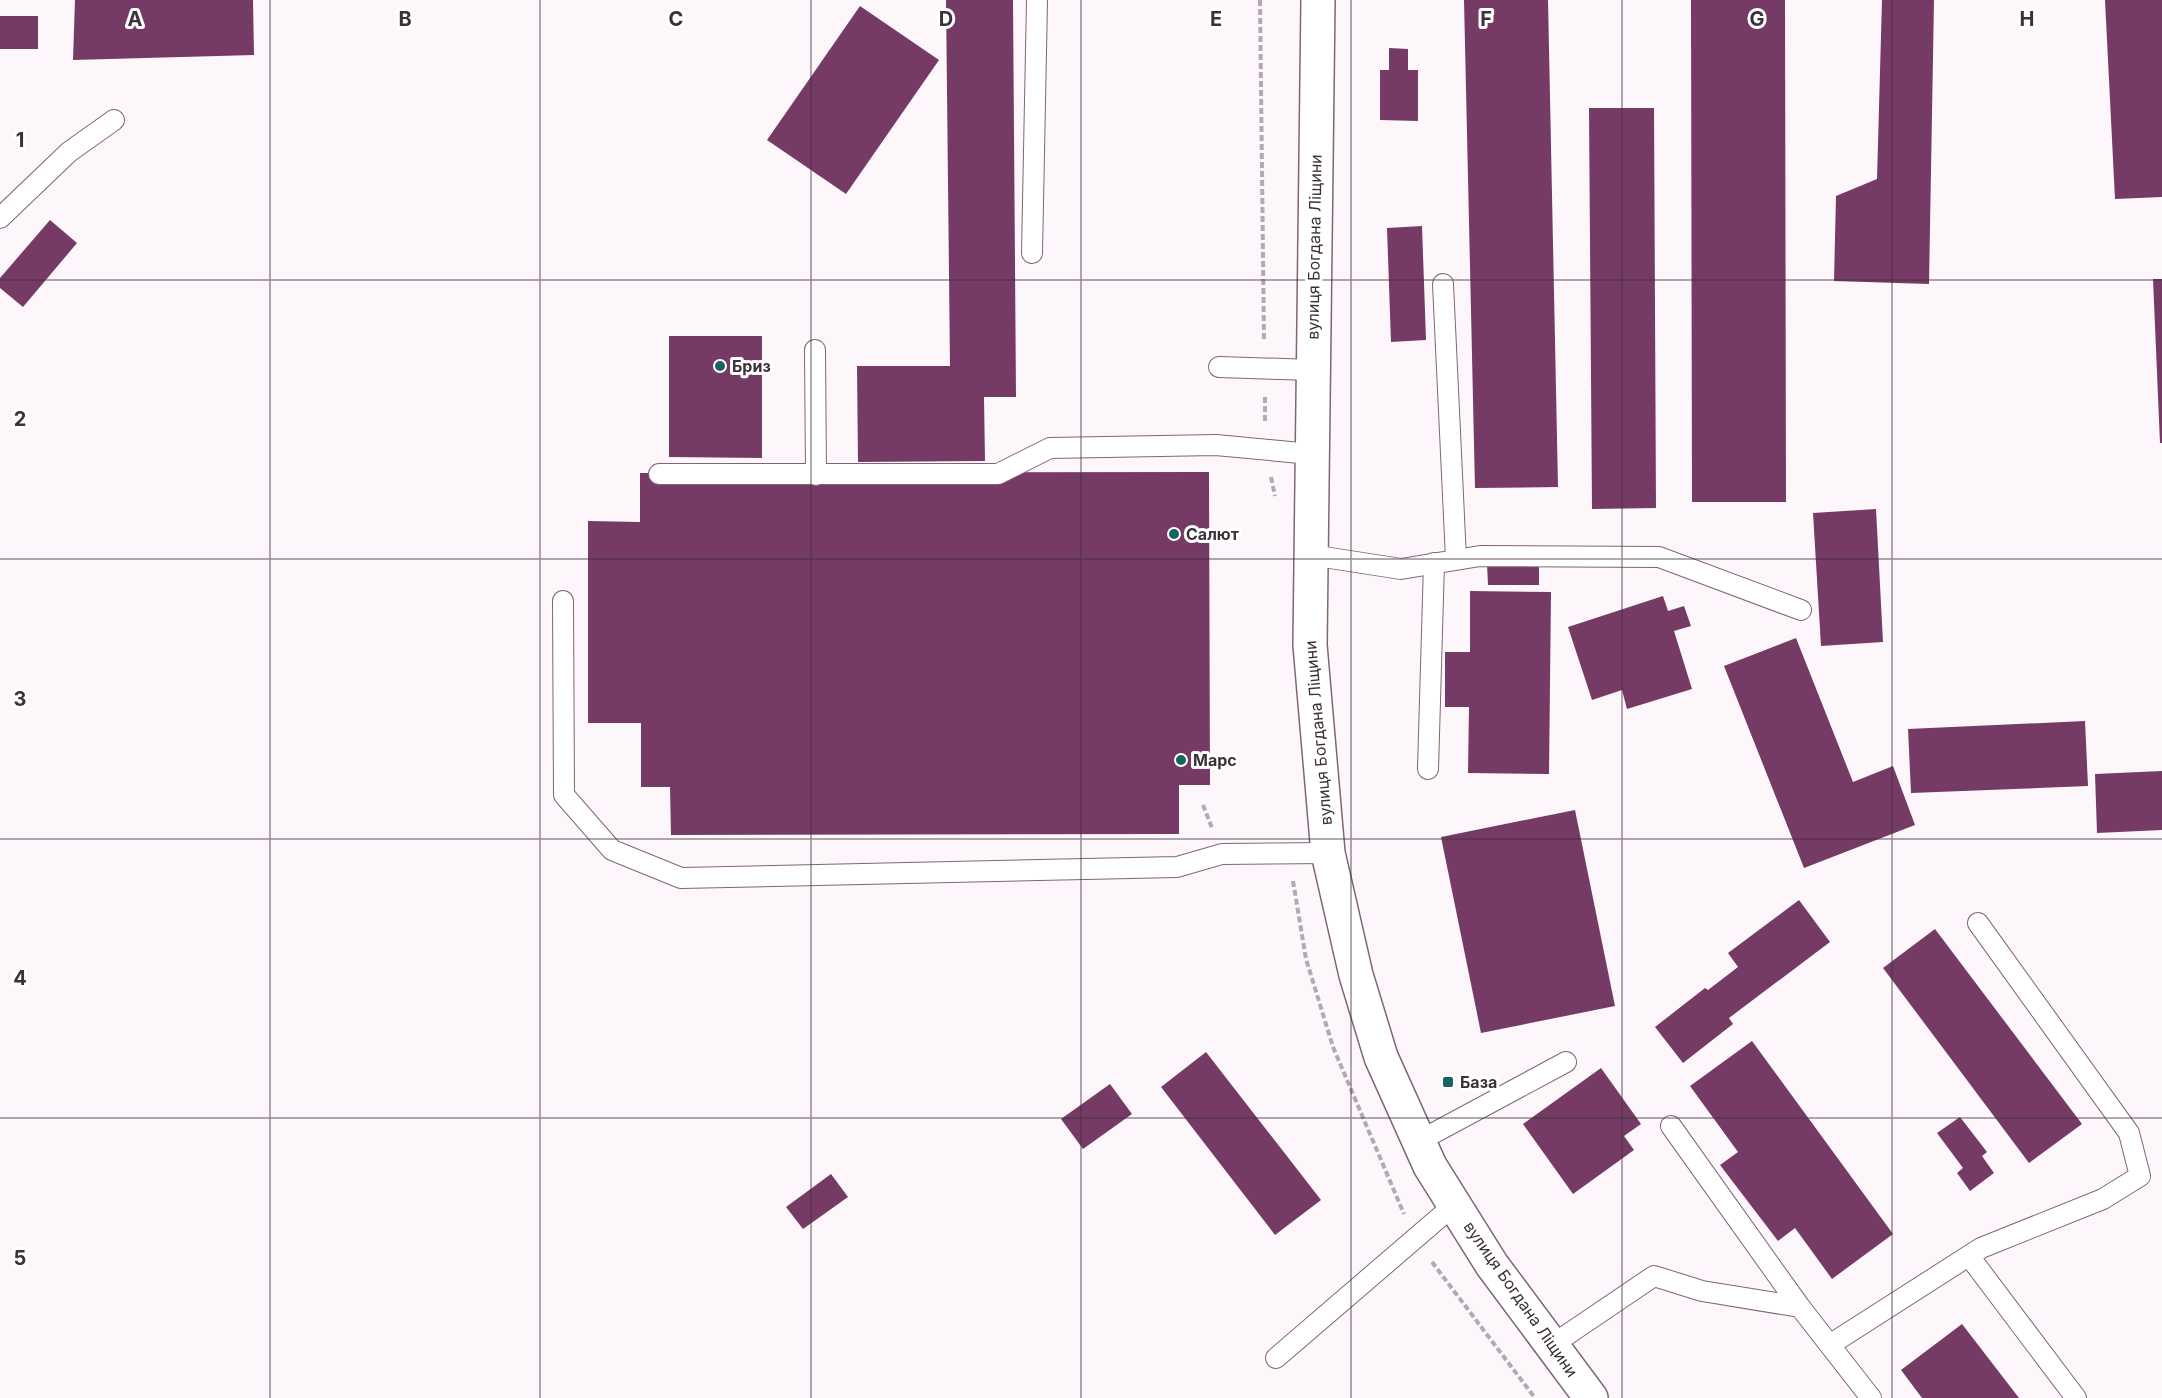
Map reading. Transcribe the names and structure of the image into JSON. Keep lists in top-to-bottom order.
{
  "streets": {
    "main road": ["вулиця Богдана Ліщини"]
  },
  "places": {
    "other": ["Бриз", "Салют", "Марс"],
    "transit": ["База"]
  },
  "grid": {
    "columns": [
      "A",
      "B",
      "C",
      "D",
      "E",
      "F",
      "G",
      "H"
    ],
    "rows": [
      "1",
      "2",
      "3",
      "4",
      "5"
    ]
  }
}
